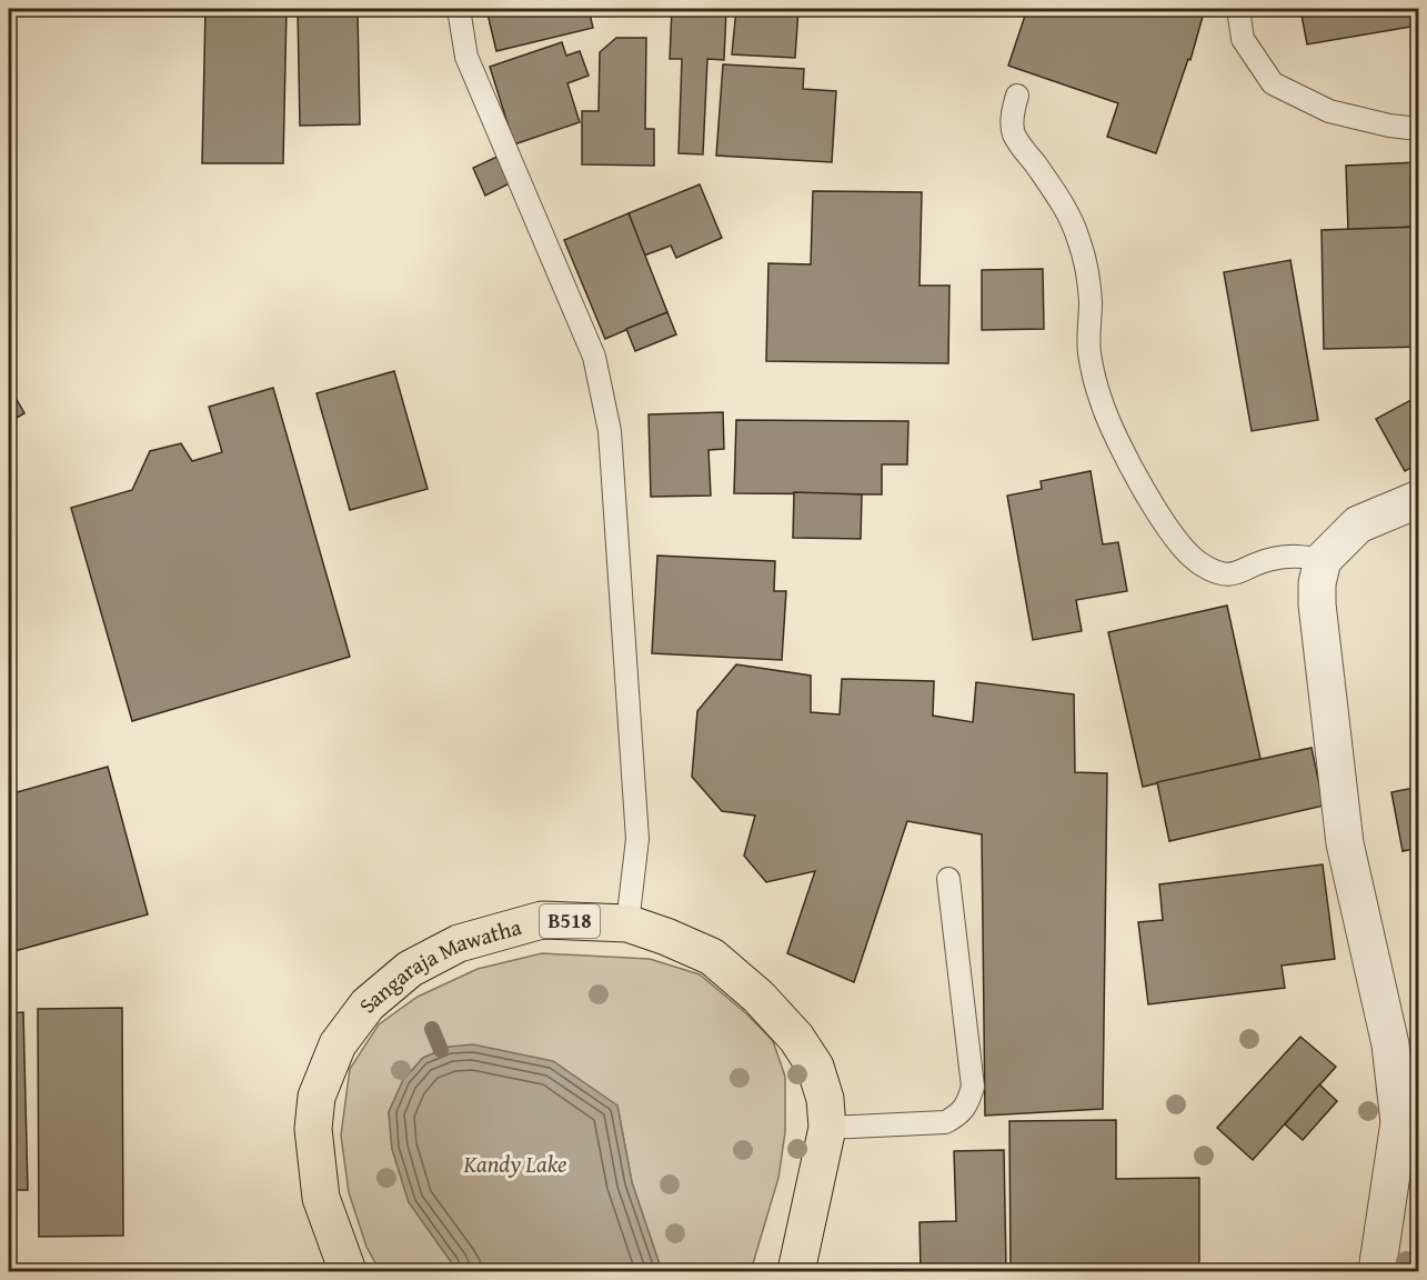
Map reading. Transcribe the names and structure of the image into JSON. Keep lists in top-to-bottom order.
{
  "streets": {
    "main road": ["B518", "Sangaraja Mawatha"]
  },
  "water": ["Kandy Lake"]
}
